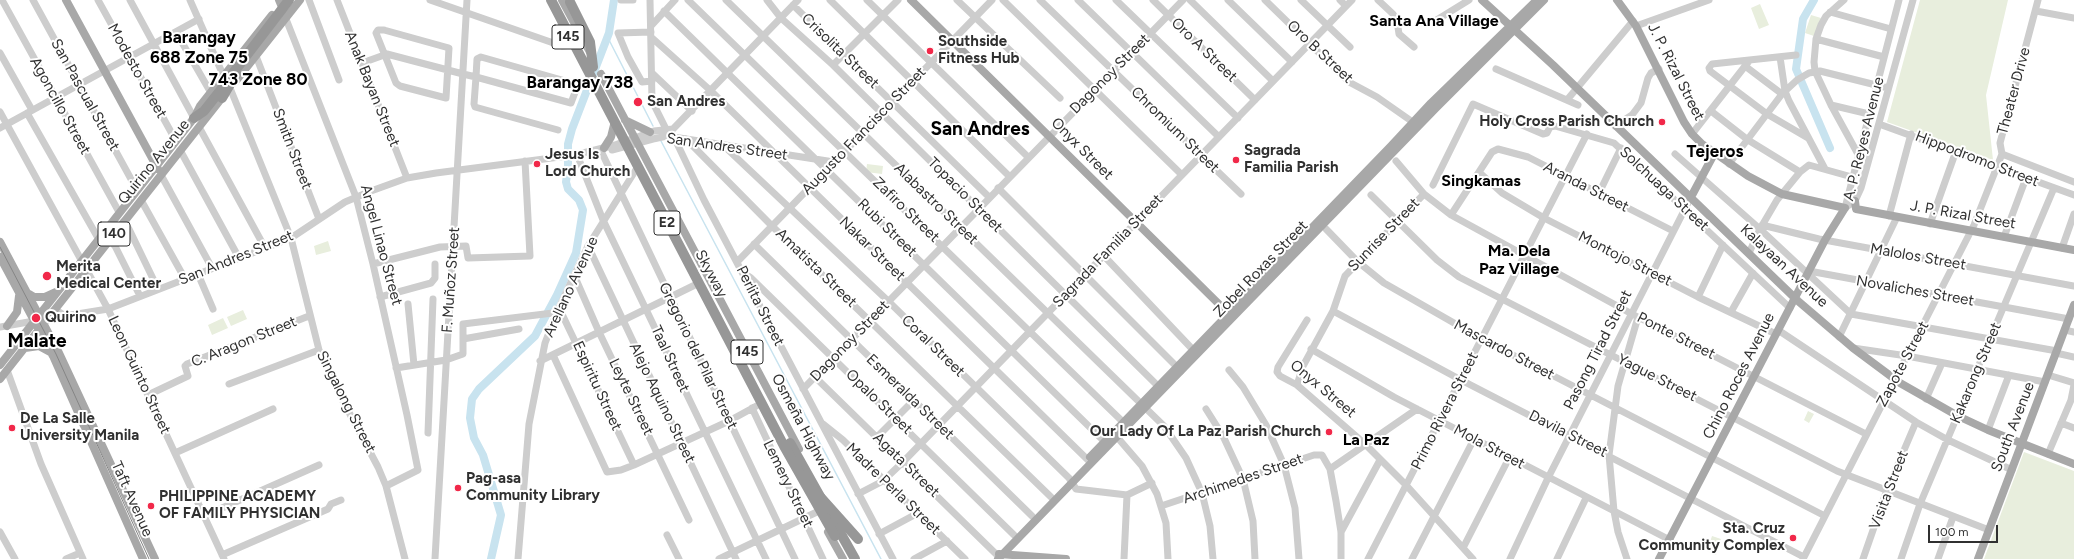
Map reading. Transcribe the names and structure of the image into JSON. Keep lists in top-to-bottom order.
{
  "streets": {
    "highway": ["E2", "Skyway"],
    "main road": [
      "145",
      "J. P. Rizal Street",
      "Onyx Street",
      "Quirino Avenue",
      "140",
      "Angel Linao Street",
      "Kalayaan Avenue",
      "Zobel Roxas Street",
      "Pasong Tirad Street",
      "Chino Roces Avenue",
      "Osmeña Highway",
      "South Avenue",
      "Taft Avenue"
    ],
    "street": [
      "Oro A Street",
      "Crisolita Street",
      "Oro B Street",
      "Modesto Street",
      "Dagonoy Street",
      "Anak Bayan Street",
      "Theater Drive",
      "San Pascual Street",
      "Agoncillo Street",
      "Chromium Street",
      "Augusto Francisco Street",
      "A. P. Reyes Avenue",
      "San Andres Street",
      "Smith Street",
      "Hippodromo Street",
      "Aranda Street",
      "Solchuaga Street",
      "Topacio Street",
      "Alabastro Street",
      "Zafiro Street",
      "Rubi Street",
      "Sunrise Street",
      "Nakar Street",
      "Sagrada Familia Street",
      "Malolos Street",
      "Montojo Street",
      "Amatista Street",
      "F. Muñoz Street",
      "Arellano Avenue",
      "Novaliches Street",
      "Perlita Street",
      "Ponte Street",
      "C. Aragon Street",
      "Coral Street",
      "Mascardo Street",
      "Gregorio del Pilar Street",
      "Taal Street",
      "Zapote Street",
      "Kakarong Street",
      "Leon Guinto Street",
      "Yague Street",
      "Espiritu Street",
      "Leyte Street",
      "Esmeralda Street",
      "Singalong Street",
      "Opalo Street",
      "Alejo Aquino Street",
      "Primo Rivera Street",
      "Davila Street",
      "Mola Street",
      "Agata Street",
      "Archimedes Street",
      "Lemery Street",
      "Madre Perla Street",
      "Visita Street"
    ]
  },
  "crossings": [
    ["Oro A Street", "Dagonoy Street"],
    ["Oro A Street", "Sagrada Familia Street"],
    ["Crisolita Street", "Dagonoy Street"],
    ["Crisolita Street", "Augusto Francisco Street"],
    ["Oro B Street", "Sagrada Familia Street"],
    ["Oro B Street", "Zobel Roxas Street"],
    ["Modesto Street", "Quirino Avenue"],
    ["J. P. Rizal Street", "A. P. Reyes Avenue"],
    ["J. P. Rizal Street", "Pasong Tirad Street"],
    ["J. P. Rizal Street", "Zapote Street"],
    ["J. P. Rizal Street", "Kakarong Street"],
    ["J. P. Rizal Street", "Chino Roces Avenue"],
    ["Dagonoy Street", "Chromium Street"],
    ["Dagonoy Street", "Onyx Street"],
    ["Dagonoy Street", "Topacio Street"],
    ["Dagonoy Street", "Alabastro Street"],
    ["Dagonoy Street", "Zafiro Street"],
    ["Dagonoy Street", "Rubi Street"],
    ["Dagonoy Street", "Nakar Street"],
    ["Dagonoy Street", "Amatista Street"],
    ["Dagonoy Street", "Perlita Street"],
    ["Dagonoy Street", "Coral Street"],
    ["Dagonoy Street", "Esmeralda Street"],
    ["Dagonoy Street", "Opalo Street"],
    ["Dagonoy Street", "Agata Street"],
    ["Anak Bayan Street", "San Andres Street"],
    ["Theater Drive", "Zapote Street"],
    ["San Pascual Street", "Quirino Avenue"],
    ["Agoncillo Street", "Quirino Avenue"],
    ["Chromium Street", "Sagrada Familia Street"],
    ["Augusto Francisco Street", "San Andres Street"],
    ["Augusto Francisco Street", "Onyx Street"],
    ["Augusto Francisco Street", "Topacio Street"],
    ["Augusto Francisco Street", "Alabastro Street"],
    ["Augusto Francisco Street", "Zafiro Street"],
    ["Augusto Francisco Street", "Rubi Street"],
    ["Augusto Francisco Street", "Nakar Street"],
    ["Augusto Francisco Street", "Amatista Street"],
    ["Augusto Francisco Street", "Perlita Street"],
    ["Augusto Francisco Street", "Coral Street"],
    ["Augusto Francisco Street", "Esmeralda Street"],
    ["A. P. Reyes Avenue", "Hippodromo Street"],
    ["A. P. Reyes Avenue", "Chino Roces Avenue"],
    ["San Andres Street", "Smith Street"],
    ["San Andres Street", "Quirino Avenue"],
    ["San Andres Street", "Rubi Street"],
    ["San Andres Street", "Angel Linao Street"],
    ["San Andres Street", "Nakar Street"],
    ["San Andres Street", "Amatista Street"],
    ["San Andres Street", "F. Muñoz Street"],
    ["San Andres Street", "Perlita Street"],
    ["San Andres Street", "Coral Street"],
    ["San Andres Street", "Gregorio del Pilar Street"],
    ["San Andres Street", "Taal Street"],
    ["San Andres Street", "Leon Guinto Street"],
    ["San Andres Street", "Singalong Street"],
    ["San Andres Street", "Osmeña Highway"],
    ["Smith Street", "Quirino Avenue"],
    ["Onyx Street", "Sunrise Street"],
    ["Onyx Street", "Sagrada Familia Street"],
    ["Onyx Street", "Zobel Roxas Street"],
    ["Onyx Street", "Primo Rivera Street"],
    ["Hippodromo Street", "Zapote Street"],
    ["Hippodromo Street", "Kakarong Street"],
    ["Quirino Avenue", "Angel Linao Street"],
    ["Quirino Avenue", "Leon Guinto Street"],
    ["Quirino Avenue", "Singalong Street"],
    ["Quirino Avenue", "Taft Avenue"],
    ["Aranda Street", "Montojo Street"],
    ["Aranda Street", "Pasong Tirad Street"],
    ["Aranda Street", "Primo Rivera Street"],
    ["Solchuaga Street", "Pasong Tirad Street"],
    ["Solchuaga Street", "Chino Roces Avenue"],
    ["Solchuaga Street", "Primo Rivera Street"],
    ["Topacio Street", "Sagrada Familia Street"],
    ["Topacio Street", "Zobel Roxas Street"],
    ["Alabastro Street", "Sagrada Familia Street"],
    ["Alabastro Street", "Zobel Roxas Street"],
    ["Alabastro Street", "Archimedes Street"],
    ["Zafiro Street", "Sagrada Familia Street"],
    ["Zafiro Street", "Zobel Roxas Street"],
    ["Rubi Street", "Sagrada Familia Street"],
    ["Rubi Street", "Zobel Roxas Street"],
    ["Sunrise Street", "Ponte Street"],
    ["Sunrise Street", "Mascardo Street"],
    ["Sunrise Street", "Yague Street"],
    ["Sunrise Street", "Davila Street"],
    ["Sunrise Street", "Mola Street"],
    ["Angel Linao Street", "Singalong Street"],
    ["Nakar Street", "Sagrada Familia Street"],
    ["Nakar Street", "Zobel Roxas Street"],
    ["Sagrada Familia Street", "Amatista Street"],
    ["Sagrada Familia Street", "Perlita Street"],
    ["Sagrada Familia Street", "Coral Street"],
    ["Sagrada Familia Street", "Esmeralda Street"],
    ["Sagrada Familia Street", "Opalo Street"],
    ["Sagrada Familia Street", "Agata Street"],
    ["Sagrada Familia Street", "Madre Perla Street"],
    ["Malolos Street", "Pasong Tirad Street"],
    ["Malolos Street", "Zapote Street"],
    ["Malolos Street", "Kakarong Street"],
    ["Malolos Street", "Chino Roces Avenue"],
    ["Montojo Street", "Pasong Tirad Street"],
    ["Montojo Street", "Zapote Street"],
    ["Montojo Street", "Kakarong Street"],
    ["Montojo Street", "Chino Roces Avenue"],
    ["Montojo Street", "Primo Rivera Street"],
    ["Montojo Street", "South Avenue"],
    ["Montojo Street", "Visita Street"],
    ["Kalayaan Avenue", "Zobel Roxas Street"],
    ["Kalayaan Avenue", "Pasong Tirad Street"],
    ["Kalayaan Avenue", "Zapote Street"],
    ["Kalayaan Avenue", "Kakarong Street"],
    ["Kalayaan Avenue", "Chino Roces Avenue"],
    ["Kalayaan Avenue", "South Avenue"],
    ["Amatista Street", "Zobel Roxas Street"],
    ["Zobel Roxas Street", "Coral Street"],
    ["Zobel Roxas Street", "Esmeralda Street"],
    ["Zobel Roxas Street", "Opalo Street"],
    ["Zobel Roxas Street", "Agata Street"],
    ["Skyway", "Osmeña Highway"],
    ["Arellano Avenue", "Gregorio del Pilar Street"],
    ["Arellano Avenue", "Taal Street"],
    ["Arellano Avenue", "Espiritu Street"],
    ["Arellano Avenue", "Leyte Street"],
    ["Arellano Avenue", "Alejo Aquino Street"],
    ["Arellano Avenue", "Osmeña Highway"],
    ["Novaliches Street", "Zapote Street"],
    ["Novaliches Street", "Kakarong Street"],
    ["Novaliches Street", "Chino Roces Avenue"],
    ["Novaliches Street", "South Avenue"],
    ["Perlita Street", "Opalo Street"],
    ["Perlita Street", "Madre Perla Street"],
    ["Ponte Street", "Pasong Tirad Street"],
    ["Ponte Street", "Zapote Street"],
    ["Ponte Street", "Chino Roces Avenue"],
    ["Ponte Street", "Primo Rivera Street"],
    ["C. Aragon Street", "Leon Guinto Street"],
    ["C. Aragon Street", "Singalong Street"],
    ["Mascardo Street", "Pasong Tirad Street"],
    ["Mascardo Street", "Zapote Street"],
    ["Mascardo Street", "Chino Roces Avenue"],
    ["Mascardo Street", "Primo Rivera Street"],
    ["Pasong Tirad Street", "Yague Street"],
    ["Pasong Tirad Street", "Davila Street"],
    ["Pasong Tirad Street", "Mola Street"],
    ["Zapote Street", "Yague Street"],
    ["Zapote Street", "Davila Street"],
    ["Kakarong Street", "Yague Street"],
    ["Chino Roces Avenue", "Yague Street"],
    ["Chino Roces Avenue", "Davila Street"],
    ["Chino Roces Avenue", "Mola Street"],
    ["Yague Street", "Primo Rivera Street"],
    ["Yague Street", "South Avenue"],
    ["Yague Street", "Visita Street"],
    ["Primo Rivera Street", "Davila Street"],
    ["Primo Rivera Street", "Mola Street"]
  ],
  "districts": [
    "Santa Ana Village",
    "Barangay 688 Zone 75",
    "743 Zone 80",
    "Barangay 738",
    "San Andres",
    "Tejeros",
    "Singkamas",
    "Ma. Dela Paz Village",
    "Malate",
    "La Paz"
  ],
  "places": [
    "Southside Fitness Hub",
    "San Andres",
    "Holy Cross Parish Church",
    "Sagrada Familia Parish",
    "Jesus Is Lord Church",
    "Merita Medical Center",
    "Quirino",
    "De La Salle University Manila",
    "Our Lady Of La Paz Parish Church",
    "Pag-asa Community Library",
    "PHILIPPINE ACADEMY OF FAMILY PHYSICIAN",
    "Sta. Cruz Community Complex"
  ],
  "scale_bar": "100 m"
}
